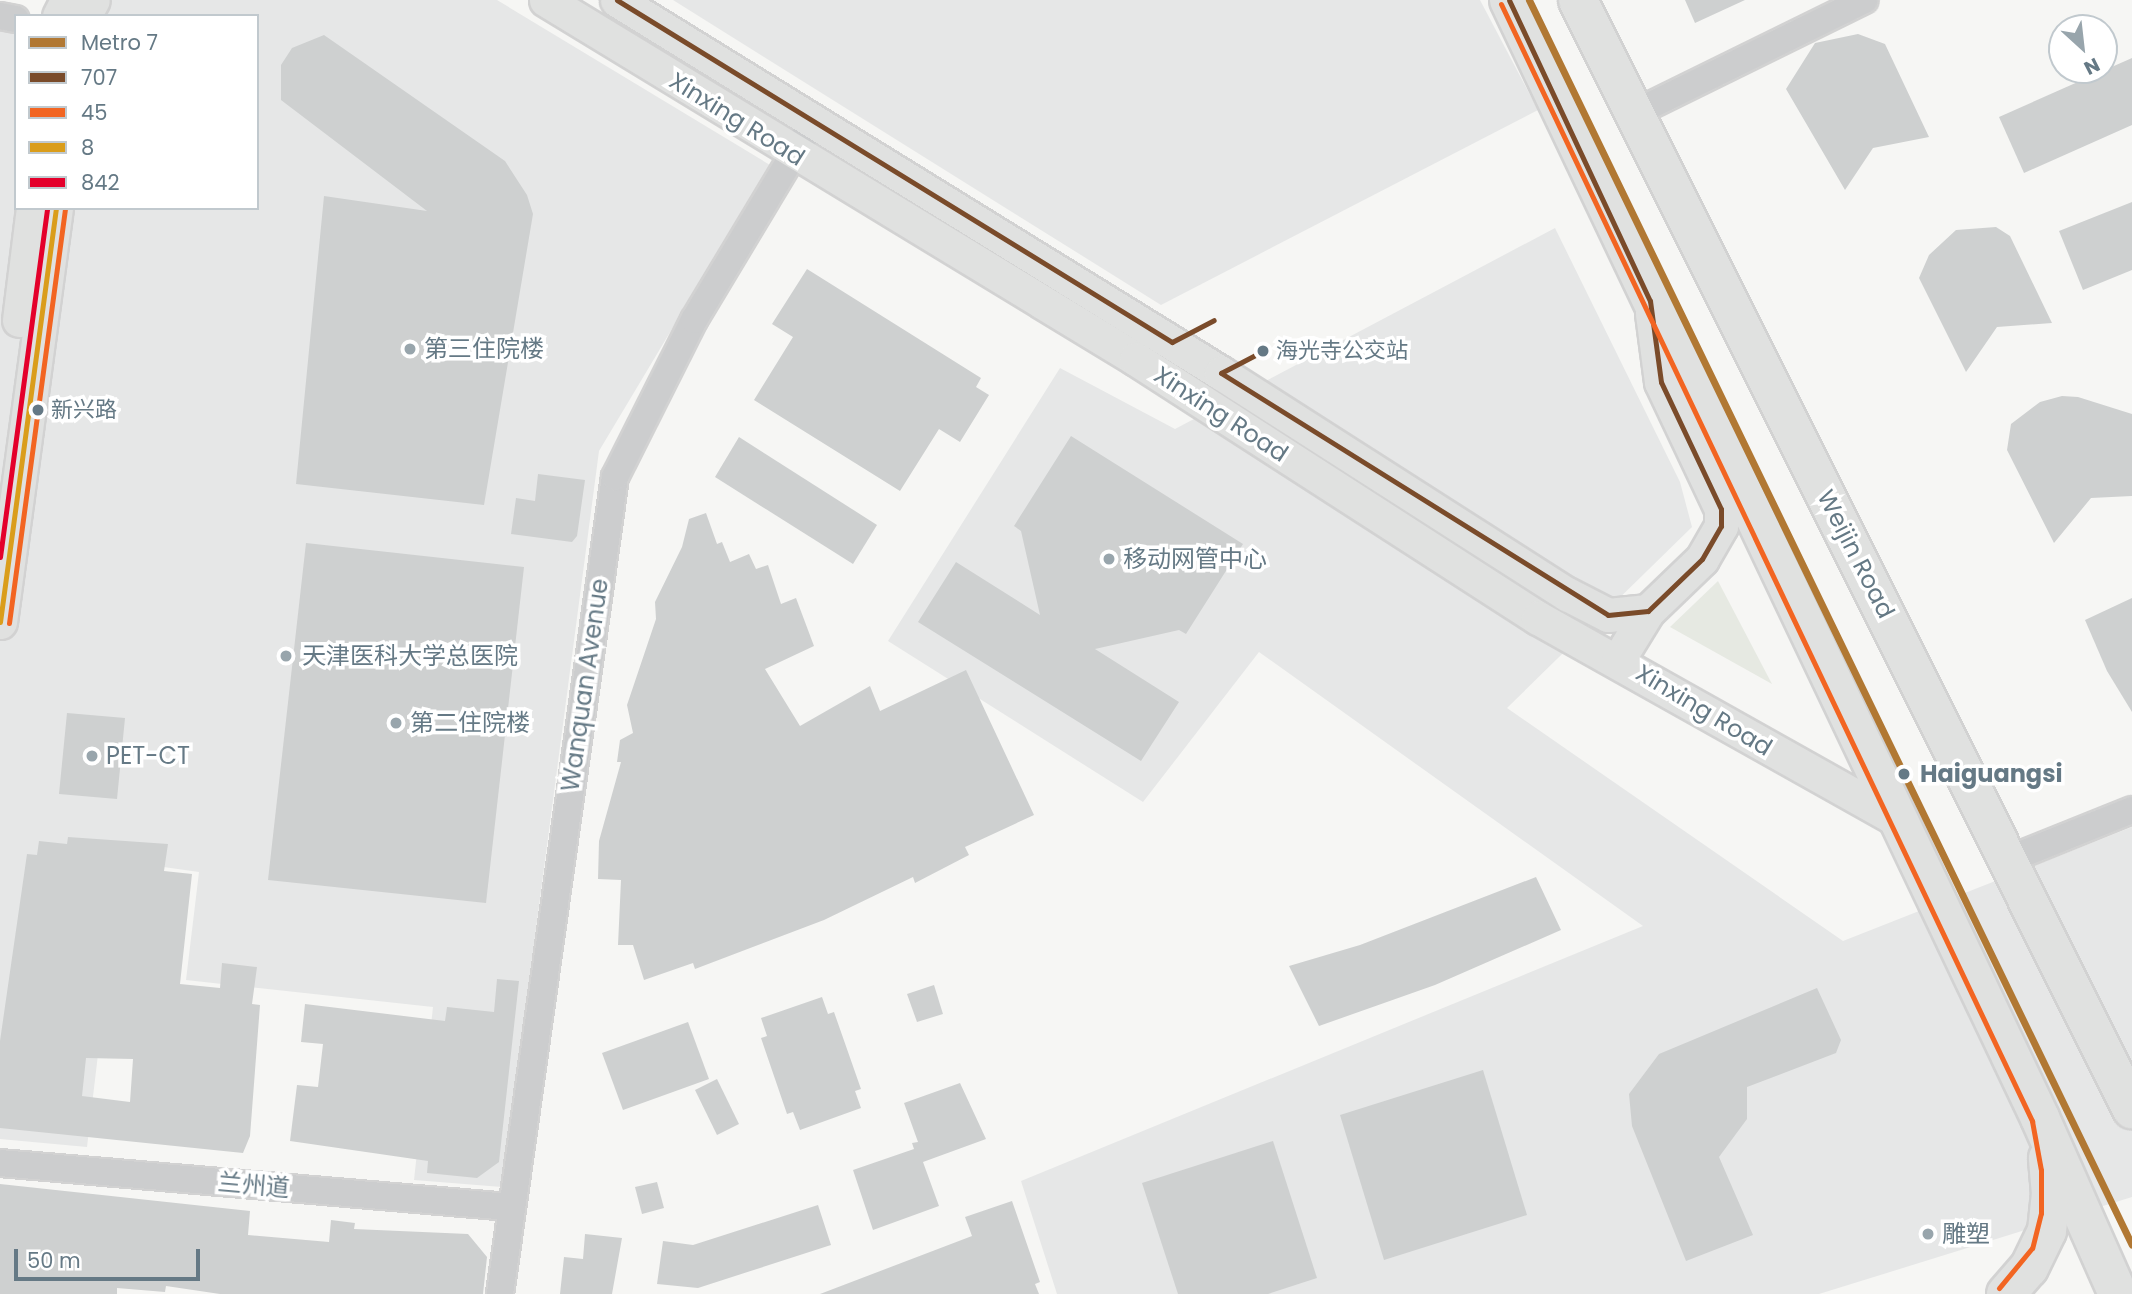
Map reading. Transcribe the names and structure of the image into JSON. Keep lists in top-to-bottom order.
{
  "streets": {
    "highway": ["Weijin Road"],
    "main road": ["Xinxing Road"],
    "street": ["Wanquan Avenue", "兰州道"]
  },
  "crossings": [
    ["Xinxing Road", "Wanquan Avenue"],
    ["Wanquan Avenue", "兰州道"]
  ],
  "places": [
    "第三住院楼",
    "海光寺公交站",
    "新兴路",
    "移动网管中心",
    "天津医科大学总医院",
    "第二住院楼",
    "PET-CT",
    "Haiguangsi",
    "雕塑"
  ],
  "lines": [
    "metro line 7",
    "transit line 707",
    "transit line 45",
    "transit line 8",
    "transit line 842"
  ],
  "legend": [
    "Metro 7",
    "707",
    "45",
    "8",
    "842"
  ],
  "scale_bar": "50 m",
  "north": "bottom right"
}
